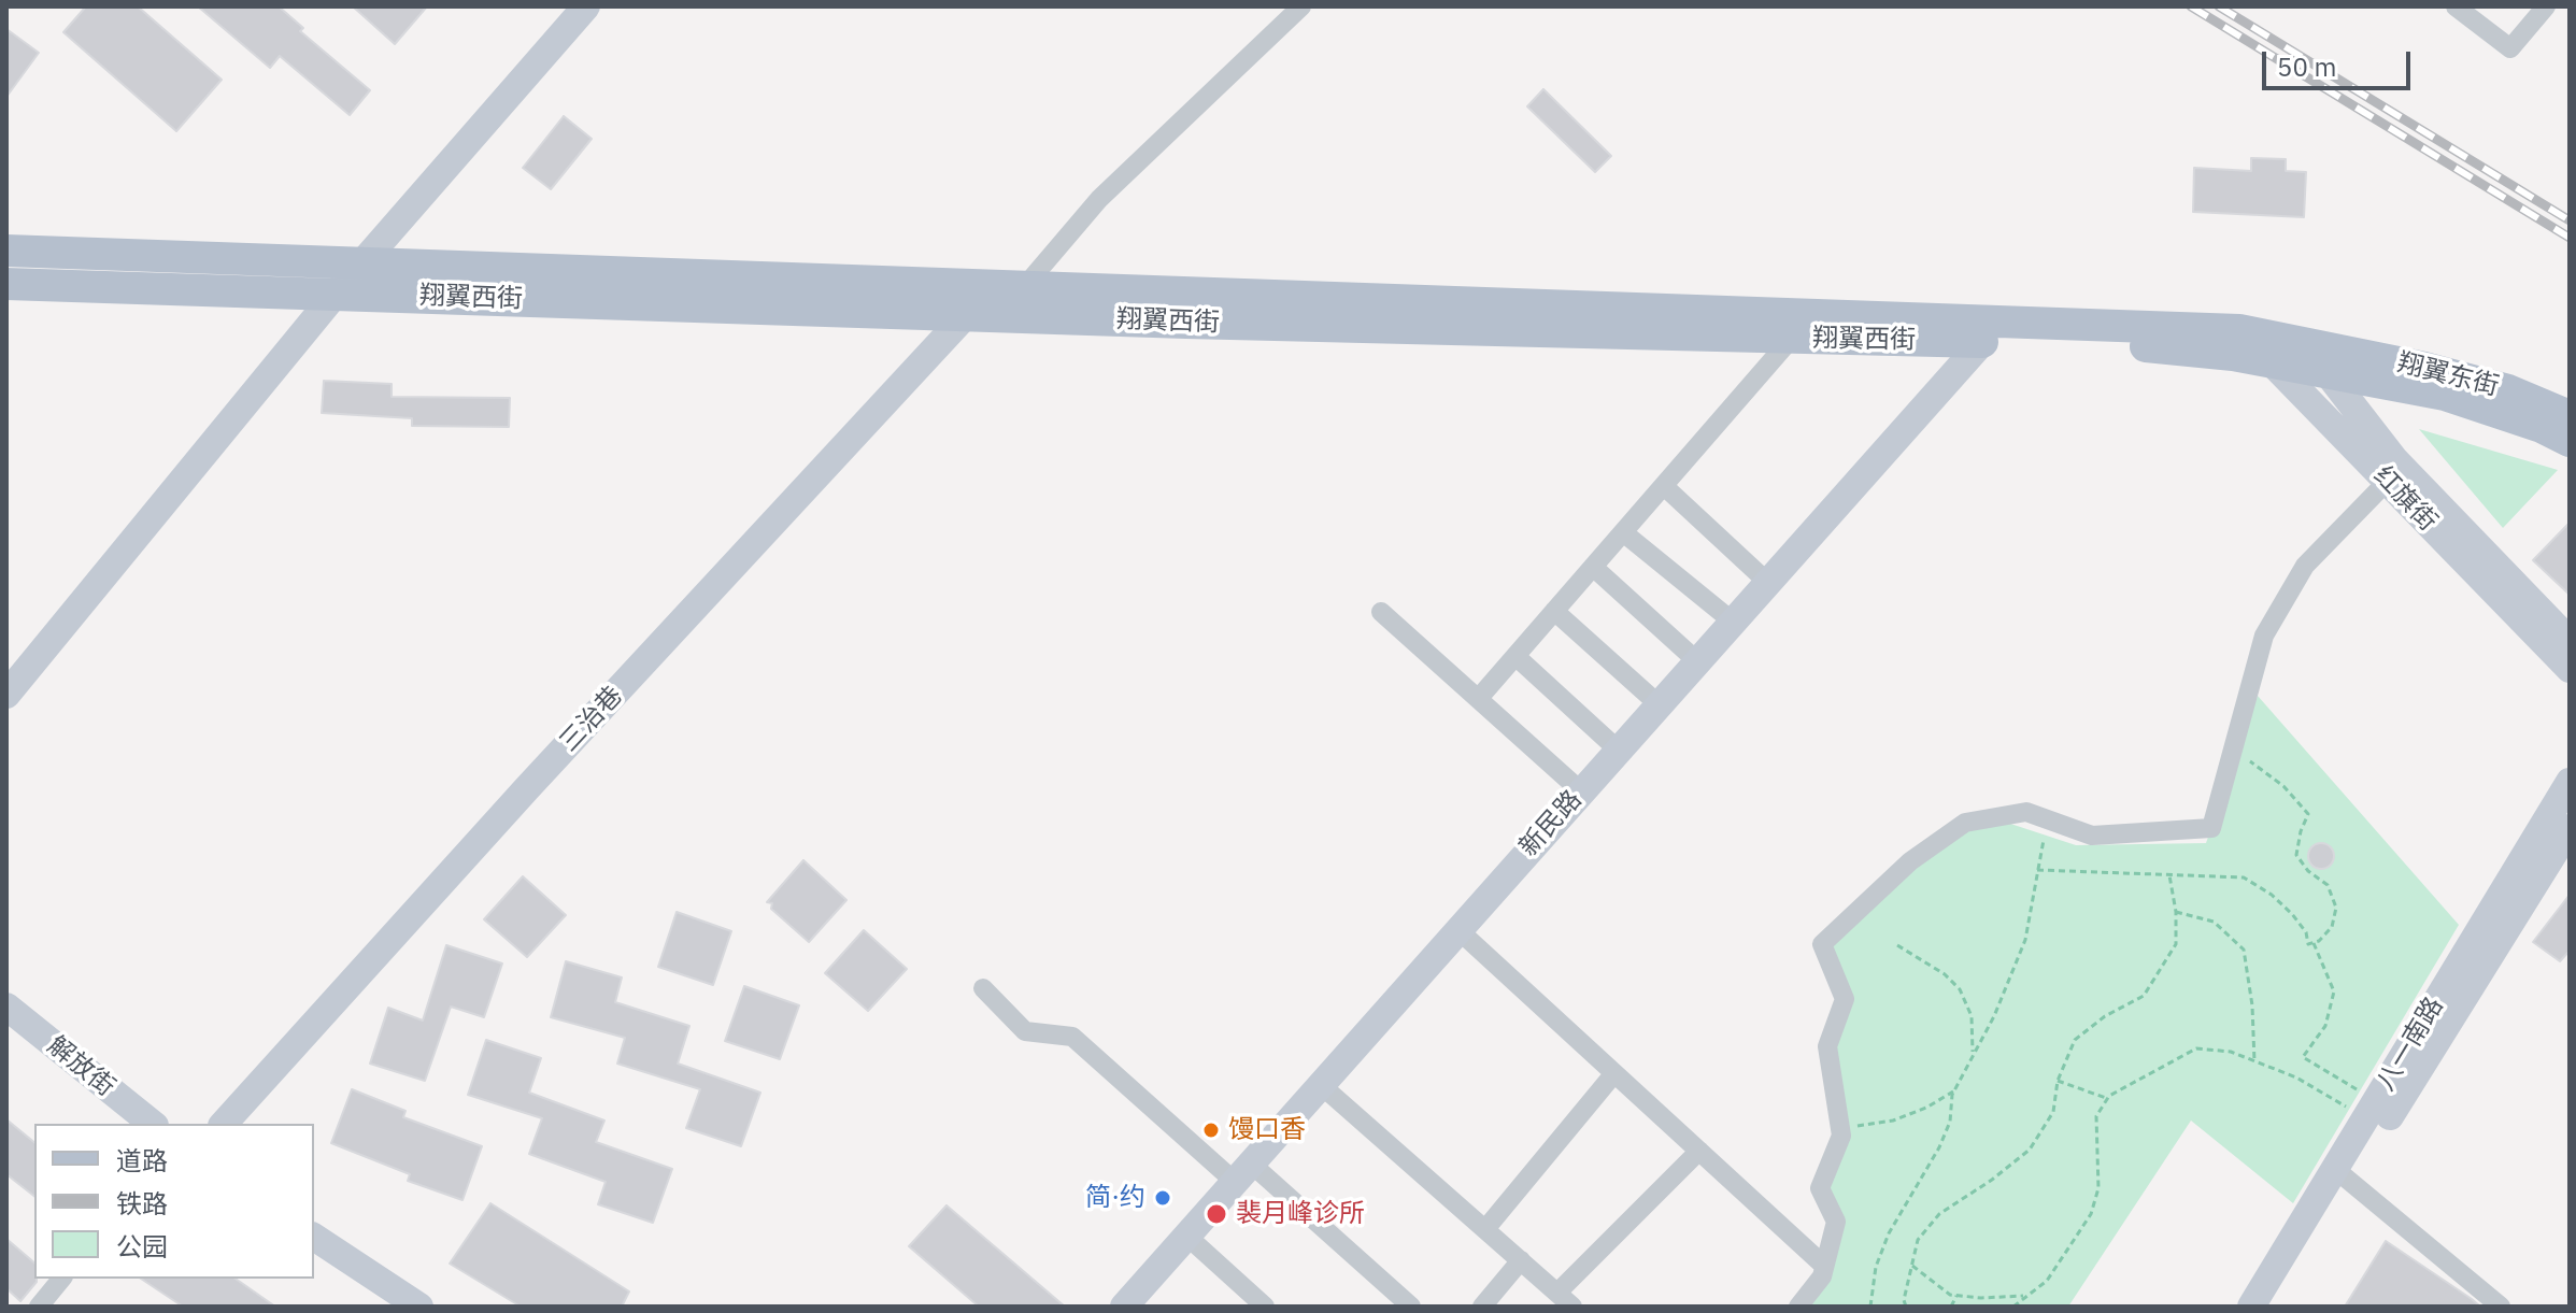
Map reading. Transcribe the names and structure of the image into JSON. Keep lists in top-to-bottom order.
{
  "streets": {
    "main road": ["翔翼西街", "翔翼东街"],
    "street": [
      "红旗街",
      "三治巷",
      "新民路",
      "八一南路",
      "解放街"
    ]
  },
  "crossings": [
    ["翔翼西街", "翔翼东街"],
    ["翔翼西街", "红旗街"],
    ["翔翼西街", "三治巷"],
    ["翔翼西街", "新民路"],
    ["翔翼东街", "红旗街"]
  ],
  "places": ["馒口香", "简·约", "裴月峰诊所"],
  "legend": ["道路", "铁路", "公园"],
  "scale_bar": "50 m"
}
